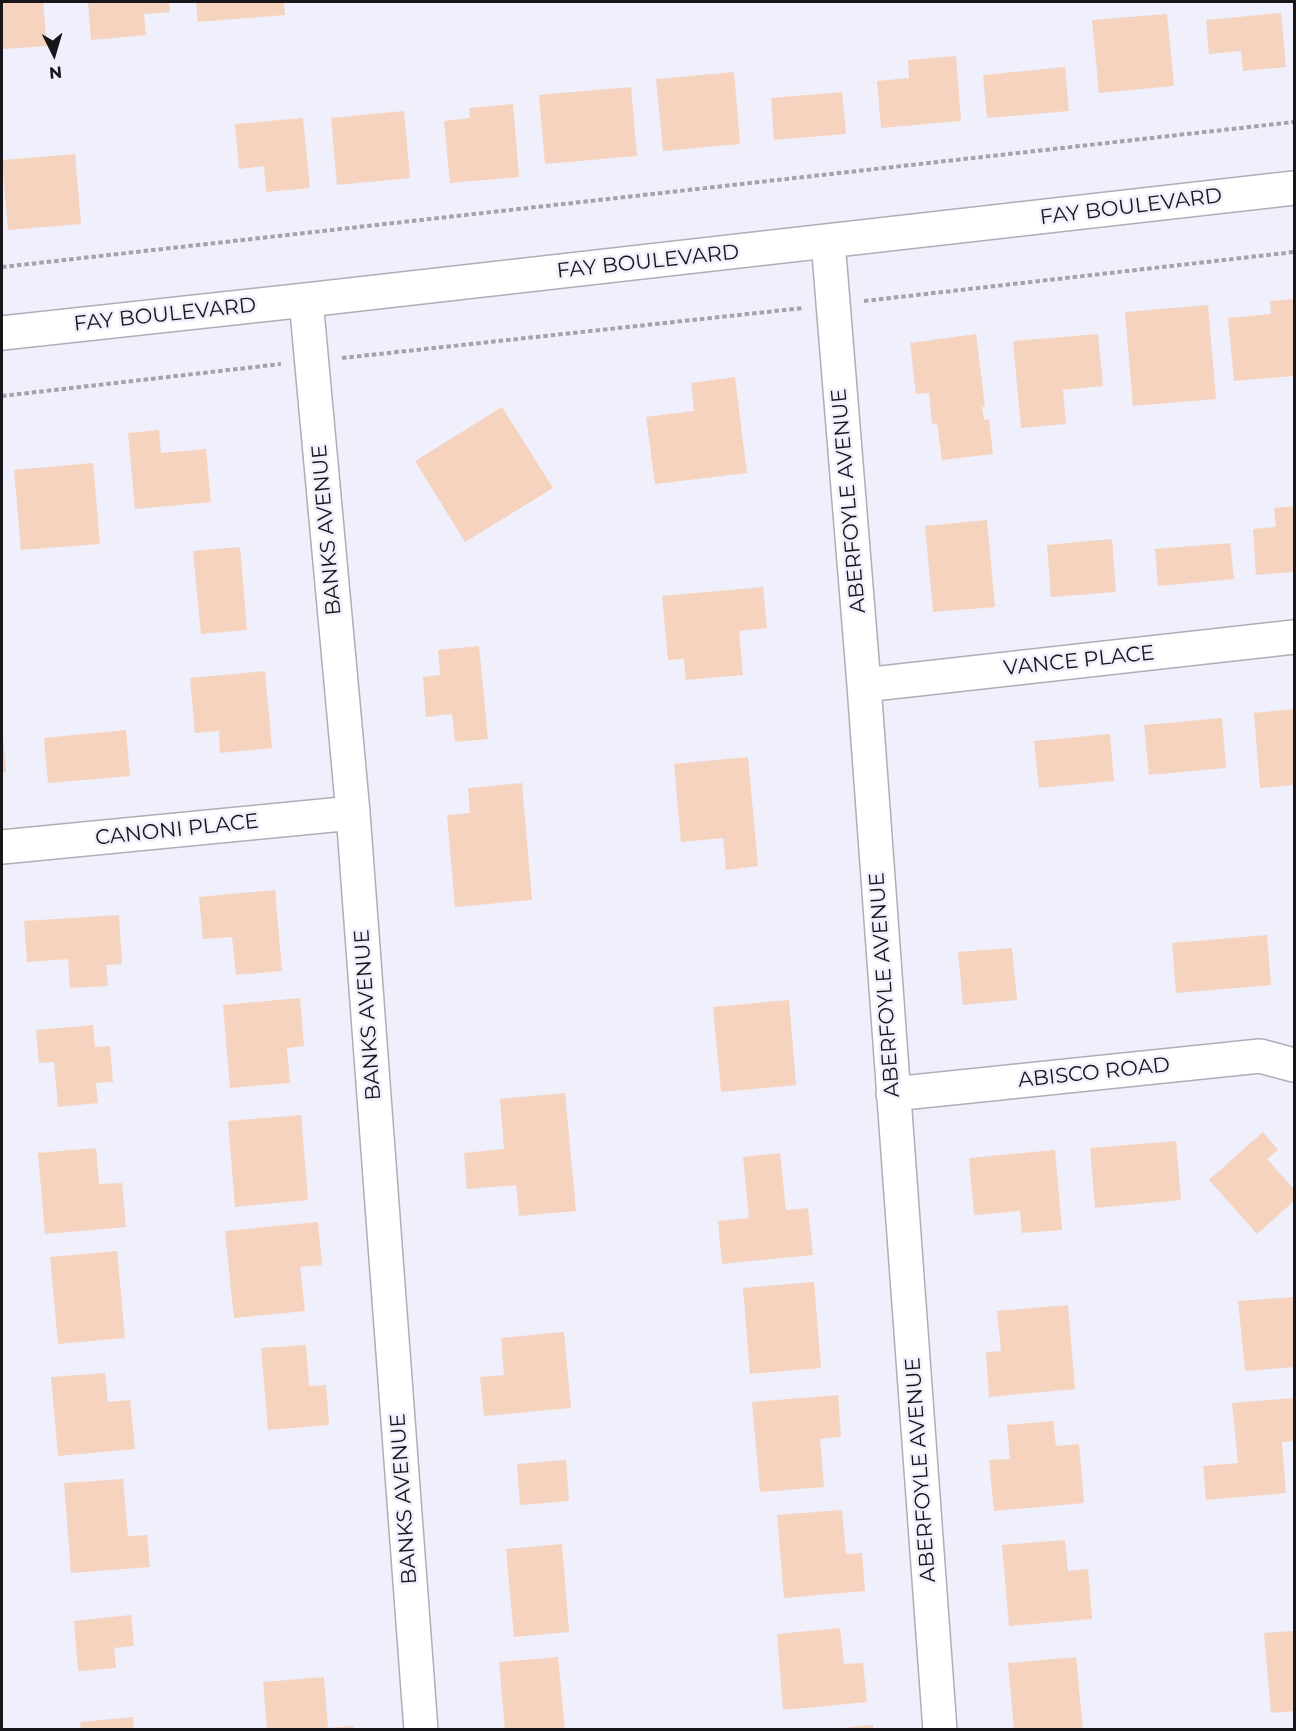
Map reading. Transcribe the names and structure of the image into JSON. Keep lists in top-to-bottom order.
{
  "streets": {
    "street": [
      "FAY BOULEVARD",
      "ABERFOYLE AVENUE",
      "BANKS AVENUE",
      "VANCE PLACE",
      "CANONI PLACE",
      "ABISCO ROAD"
    ]
  },
  "crossings": [
    ["FAY BOULEVARD", "ABERFOYLE AVENUE"],
    ["FAY BOULEVARD", "BANKS AVENUE"],
    ["ABERFOYLE AVENUE", "VANCE PLACE"],
    ["ABERFOYLE AVENUE", "ABISCO ROAD"],
    ["BANKS AVENUE", "CANONI PLACE"]
  ],
  "north": "bottom"
}
